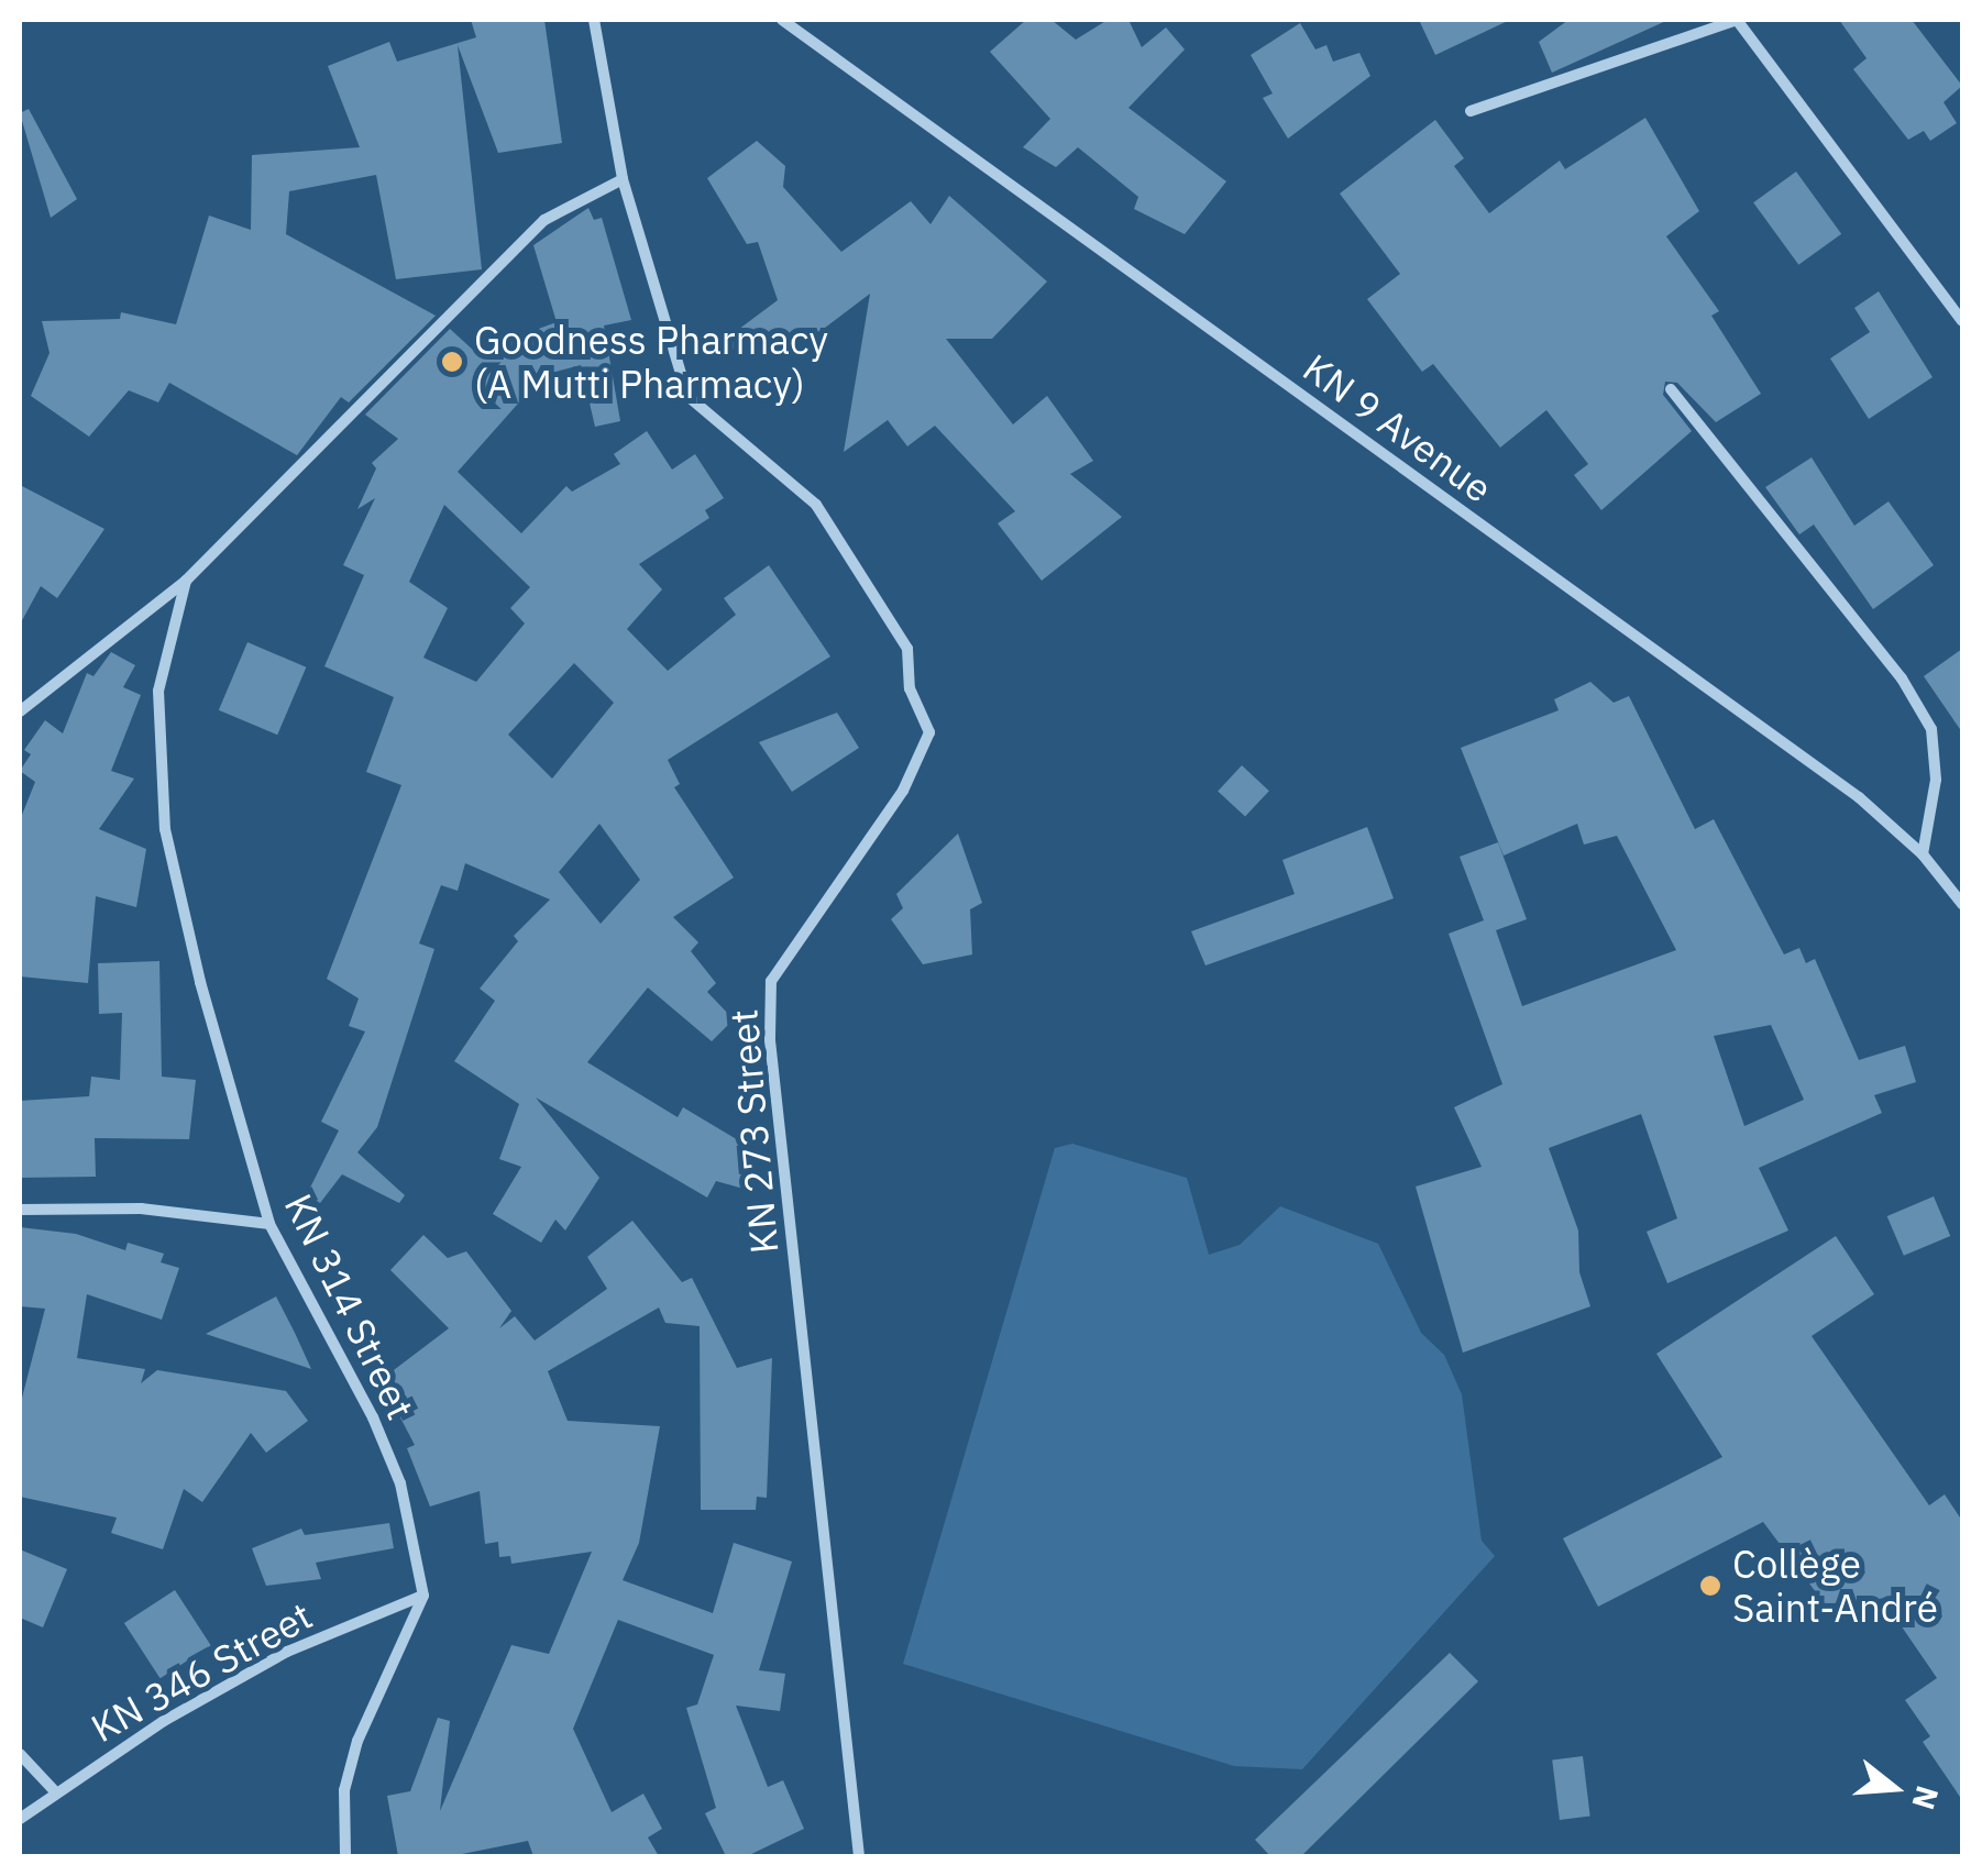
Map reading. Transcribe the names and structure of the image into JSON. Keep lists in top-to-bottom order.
{
  "streets": {
    "street": [
      "KN 9 Avenue",
      "KN 273 Street",
      "KN 314 Street",
      "KN 346 Street"
    ]
  },
  "crossings": [
    ["KN 314 Street", "KN 346 Street"]
  ],
  "places": ["Goodness Pharmacy (A Mutti Pharmacy)", "Collège Saint-André"],
  "north": "right"
}
